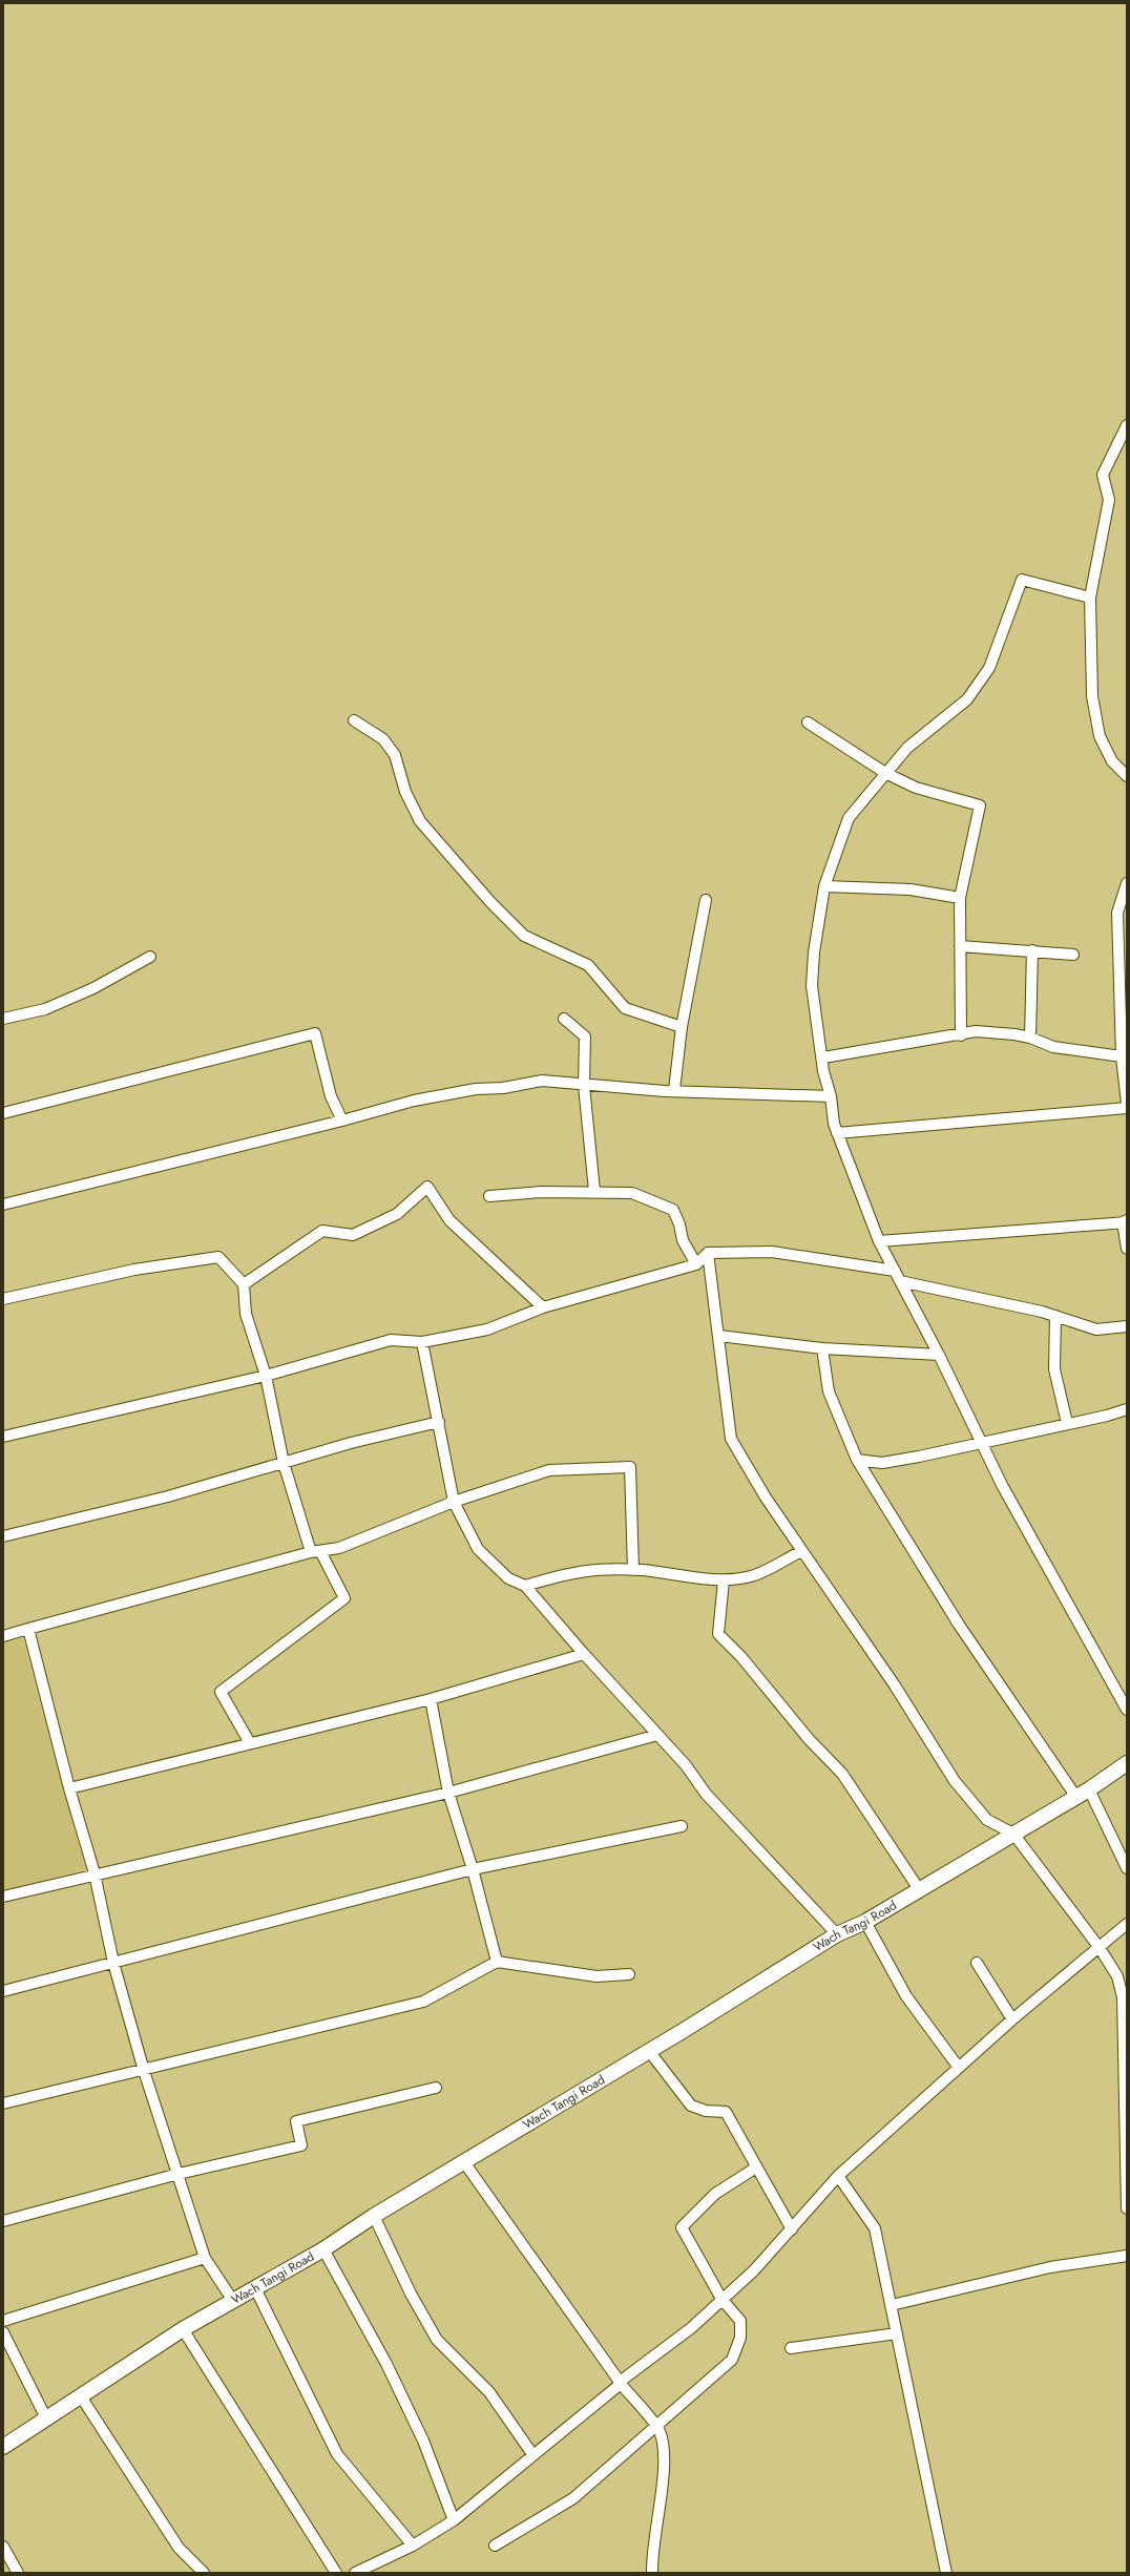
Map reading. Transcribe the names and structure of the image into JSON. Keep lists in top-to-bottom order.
{
  "streets": {
    "main road": ["Wach Tangi Road"]
  }
}
